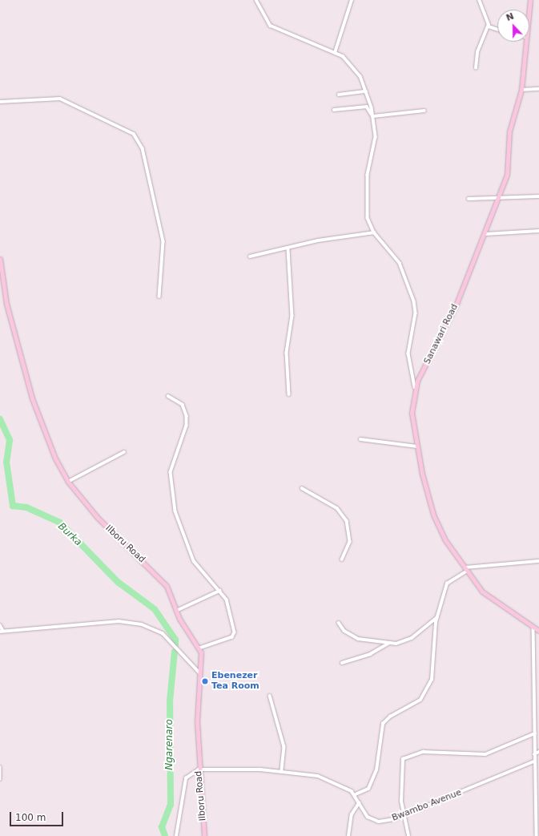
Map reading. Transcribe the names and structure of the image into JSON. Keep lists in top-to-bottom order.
{
  "streets": {
    "street": ["Sanawari Road", "Ilboru Road", "Bwambo Avenue"]
  },
  "water": ["Burka", "Ngarenaro"],
  "places": ["Ebenezer Tea Room"],
  "scale_bar": "100 m",
  "north": "top"
}
